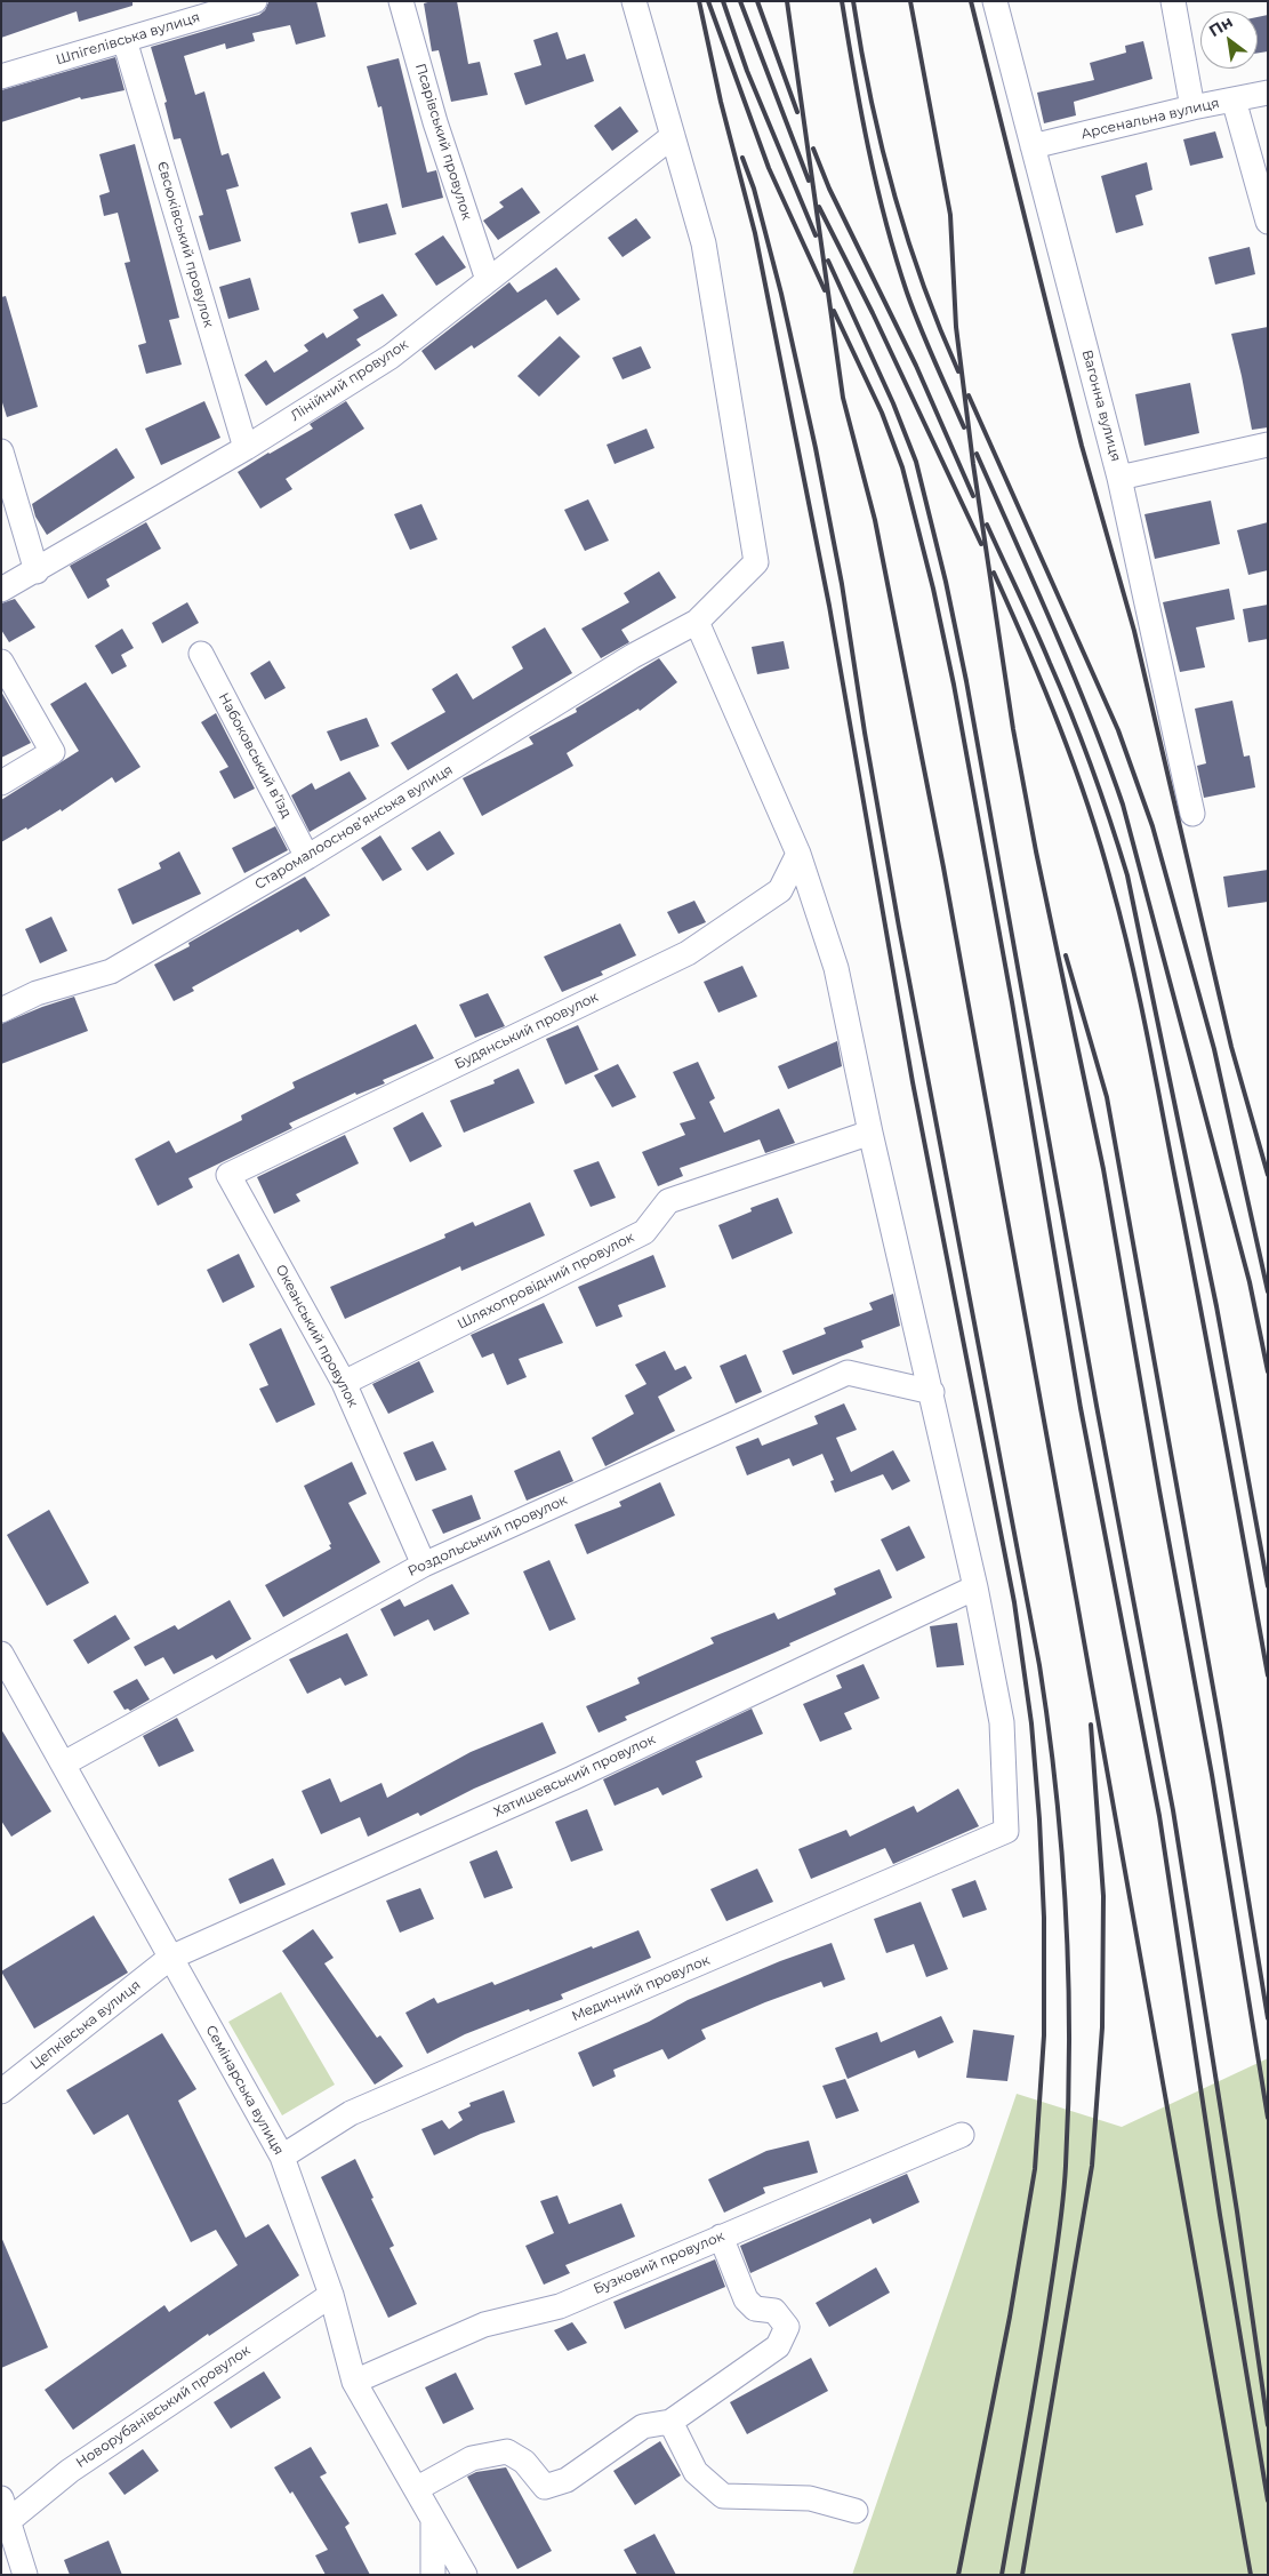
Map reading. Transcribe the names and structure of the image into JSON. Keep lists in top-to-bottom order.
{
  "streets": {
    "street": [
      "Шпігелівська вулиця",
      "Арсенальна вулиця",
      "Псарівський провулок",
      "Євсюківський провулок",
      "Лінійний провулок",
      "Вагонна вулиця",
      "Набоковський в’їзд",
      "Старомалооснов’янська вулиця",
      "Будянський провулок",
      "Шляхопровідний провулок",
      "Океанський провулок",
      "Роздольський провулок",
      "Хатишевський провулок",
      "Медичний провулок",
      "Цепківська вулиця",
      "Семінарська вулиця",
      "Бузковий провулок",
      "Новорубанівський провулок"
    ]
  },
  "crossings": [
    ["Шпігелівська вулиця", "Євсюківський провулок"],
    ["Арсенальна вулиця", "Вагонна вулиця"],
    ["Псарівський провулок", "Лінійний провулок"],
    ["Євсюківський провулок", "Лінійний провулок"],
    ["Лінійний провулок", "Старомалооснов’янська вулиця"],
    ["Набоковський в’їзд", "Старомалооснов’янська вулиця"],
    ["Будянський провулок", "Океанський провулок"],
    ["Шляхопровідний провулок", "Океанський провулок"],
    ["Океанський провулок", "Роздольський провулок"],
    ["Роздольський провулок", "Семінарська вулиця"],
    ["Хатишевський провулок", "Медичний провулок"],
    ["Хатишевський провулок", "Цепківська вулиця"],
    ["Хатишевський провулок", "Семінарська вулиця"],
    ["Медичний провулок", "Семінарська вулиця"],
    ["Цепківська вулиця", "Семінарська вулиця"],
    ["Семінарська вулиця", "Бузковий провулок"],
    ["Семінарська вулиця", "Новорубанівський провулок"]
  ],
  "north": "top left"
}
